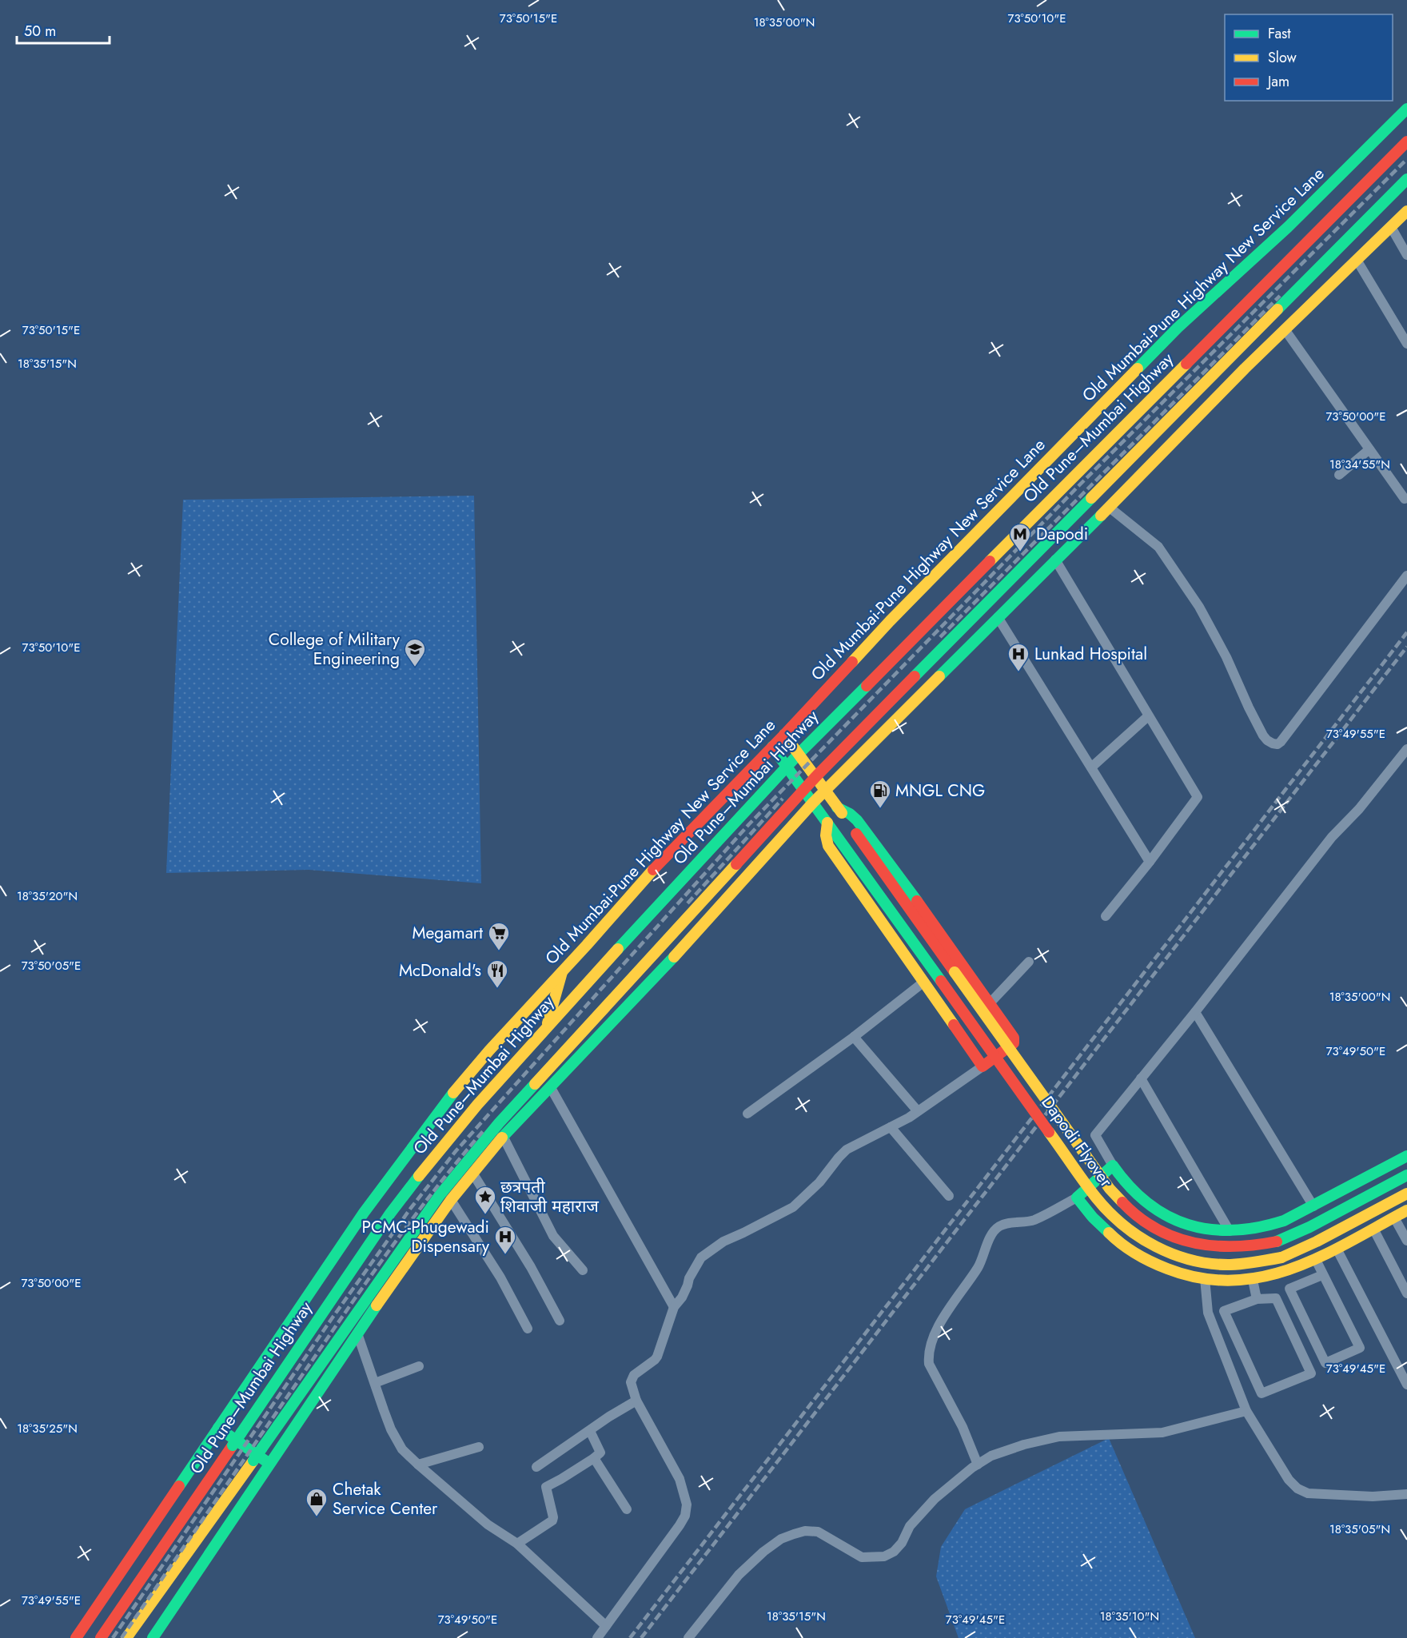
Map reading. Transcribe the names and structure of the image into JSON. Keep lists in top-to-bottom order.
{
  "streets": {
    "main road": ["Old Mumbai-Pune Highway New Service Lane", "Old Pune–Mumbai Highway", "Dapodi Flyover"]
  },
  "crossings": [
    ["Old Mumbai-Pune Highway New Service Lane", "Dapodi Flyover"],
    ["Old Pune–Mumbai Highway", "Dapodi Flyover"]
  ],
  "places": {
    "metro station": ["Dapodi"],
    "school or university": ["College of Military Engineering"],
    "hospital": ["Lunkad Hospital", "PCMC-Phugewadi Dispensary"],
    "fuel station": ["MNGL CNG"],
    "supermarket": ["Megamart"],
    "restaurant": ["McDonald's"],
    "place": ["छत्रपती शिवाजी महाराज"],
    "shop": ["Chetak Service Center"]
  },
  "legend": ["Fast", "Slow", "Jam"],
  "scale_bar": "50 m",
  "coordinates": [
    "73°50'15\"E",
    "73°50'10\"E",
    "18°35'00\"N",
    "18°35'15\"N",
    "73°50'00\"E",
    "18°34'55\"N",
    "73°49'55\"E",
    "18°35'20\"N",
    "73°50'05\"E",
    "73°49'50\"E",
    "73°49'45\"E",
    "18°35'25\"N",
    "18°35'05\"N",
    "18°35'10\"N"
  ]
}
